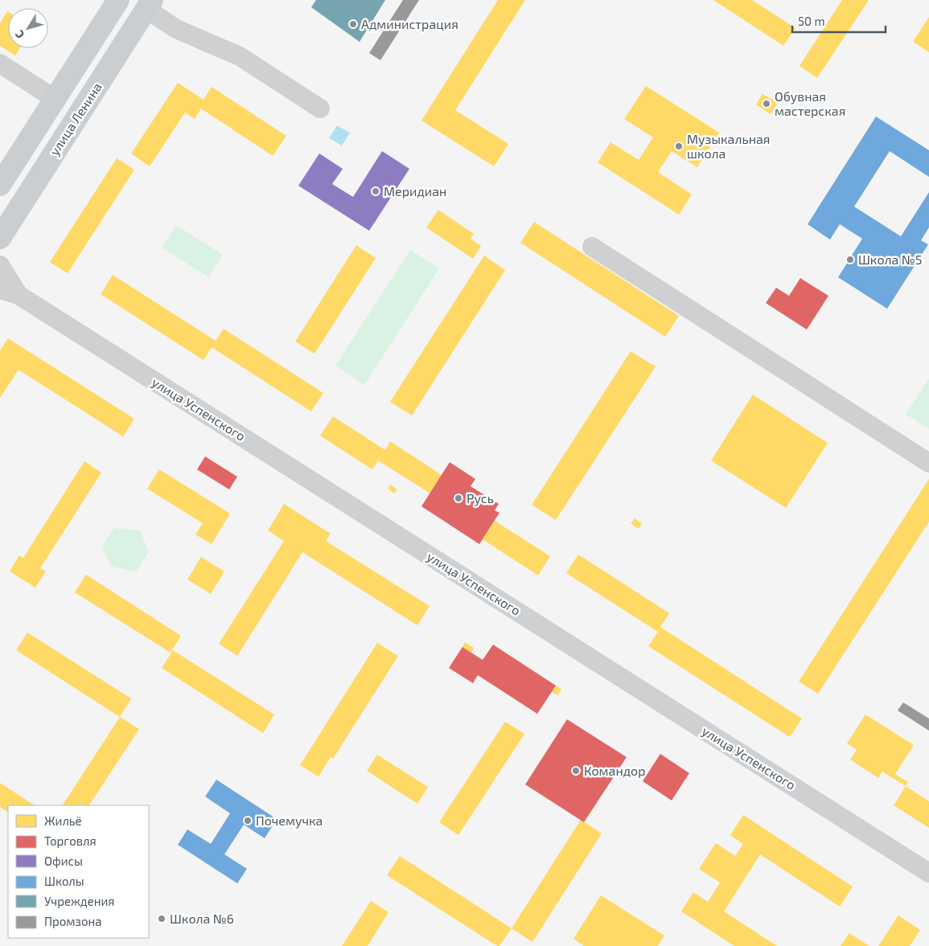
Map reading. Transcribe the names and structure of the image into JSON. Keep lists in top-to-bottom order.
{
  "streets": {
    "main road": ["улица Ленина"],
    "street": ["улица Успенского"]
  },
  "places": [
    "Администрация",
    "Обувная мастерская",
    "Музыкальная школа",
    "Меридиан",
    "Школа №5",
    "Русь",
    "Командор",
    "Почемучка",
    "Школа №6"
  ],
  "legend": [
    "Жильё",
    "Торговля",
    "Офисы",
    "Школы",
    "Учреждения",
    "Промзона"
  ],
  "scale_bar": "50 m",
  "north": "bottom left"
}
